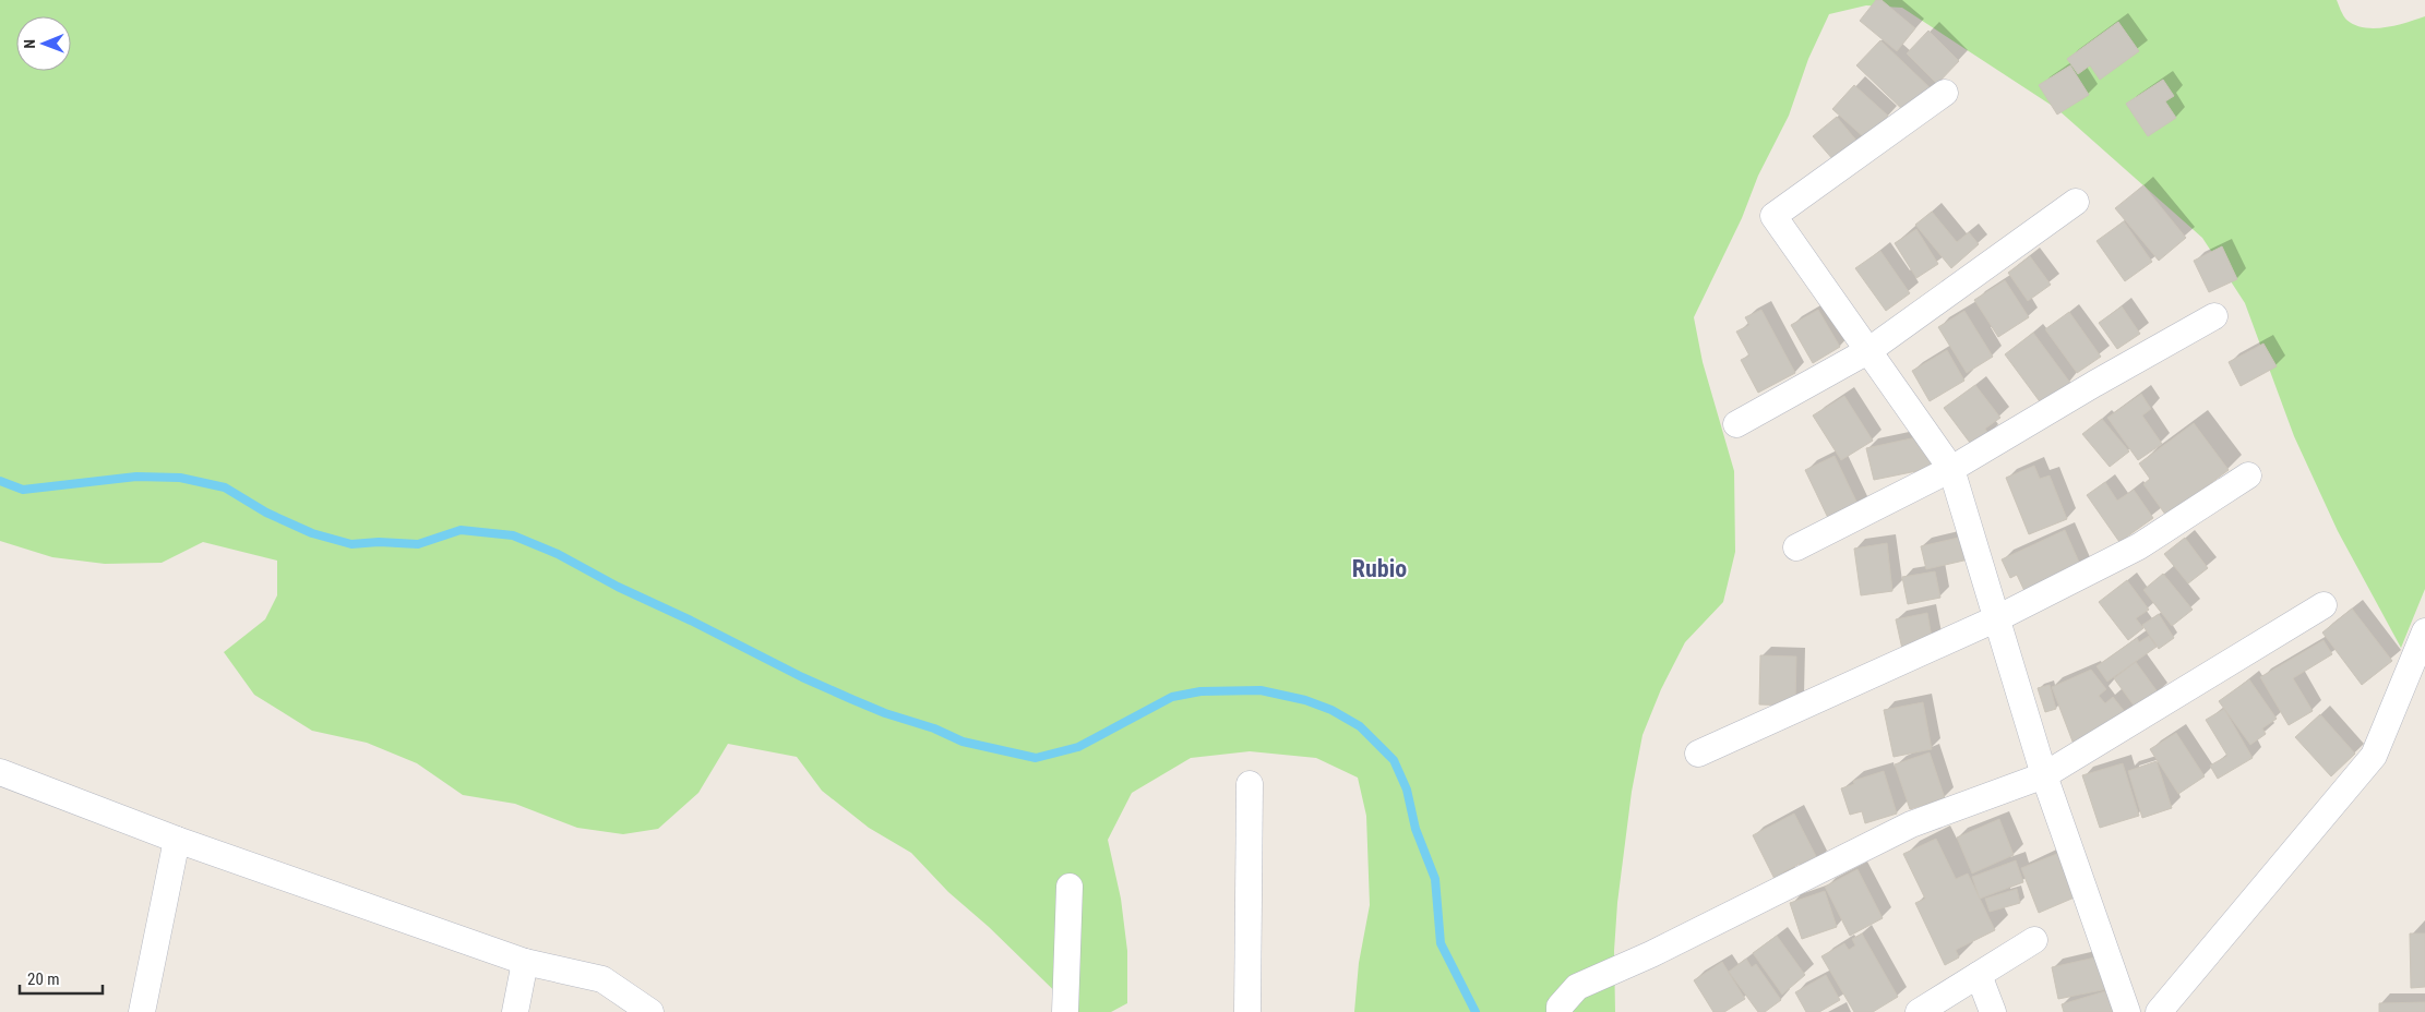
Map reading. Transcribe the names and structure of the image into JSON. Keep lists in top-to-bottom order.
{
  "districts": ["Rubio"],
  "scale_bar": "20 m",
  "north": "left"
}
